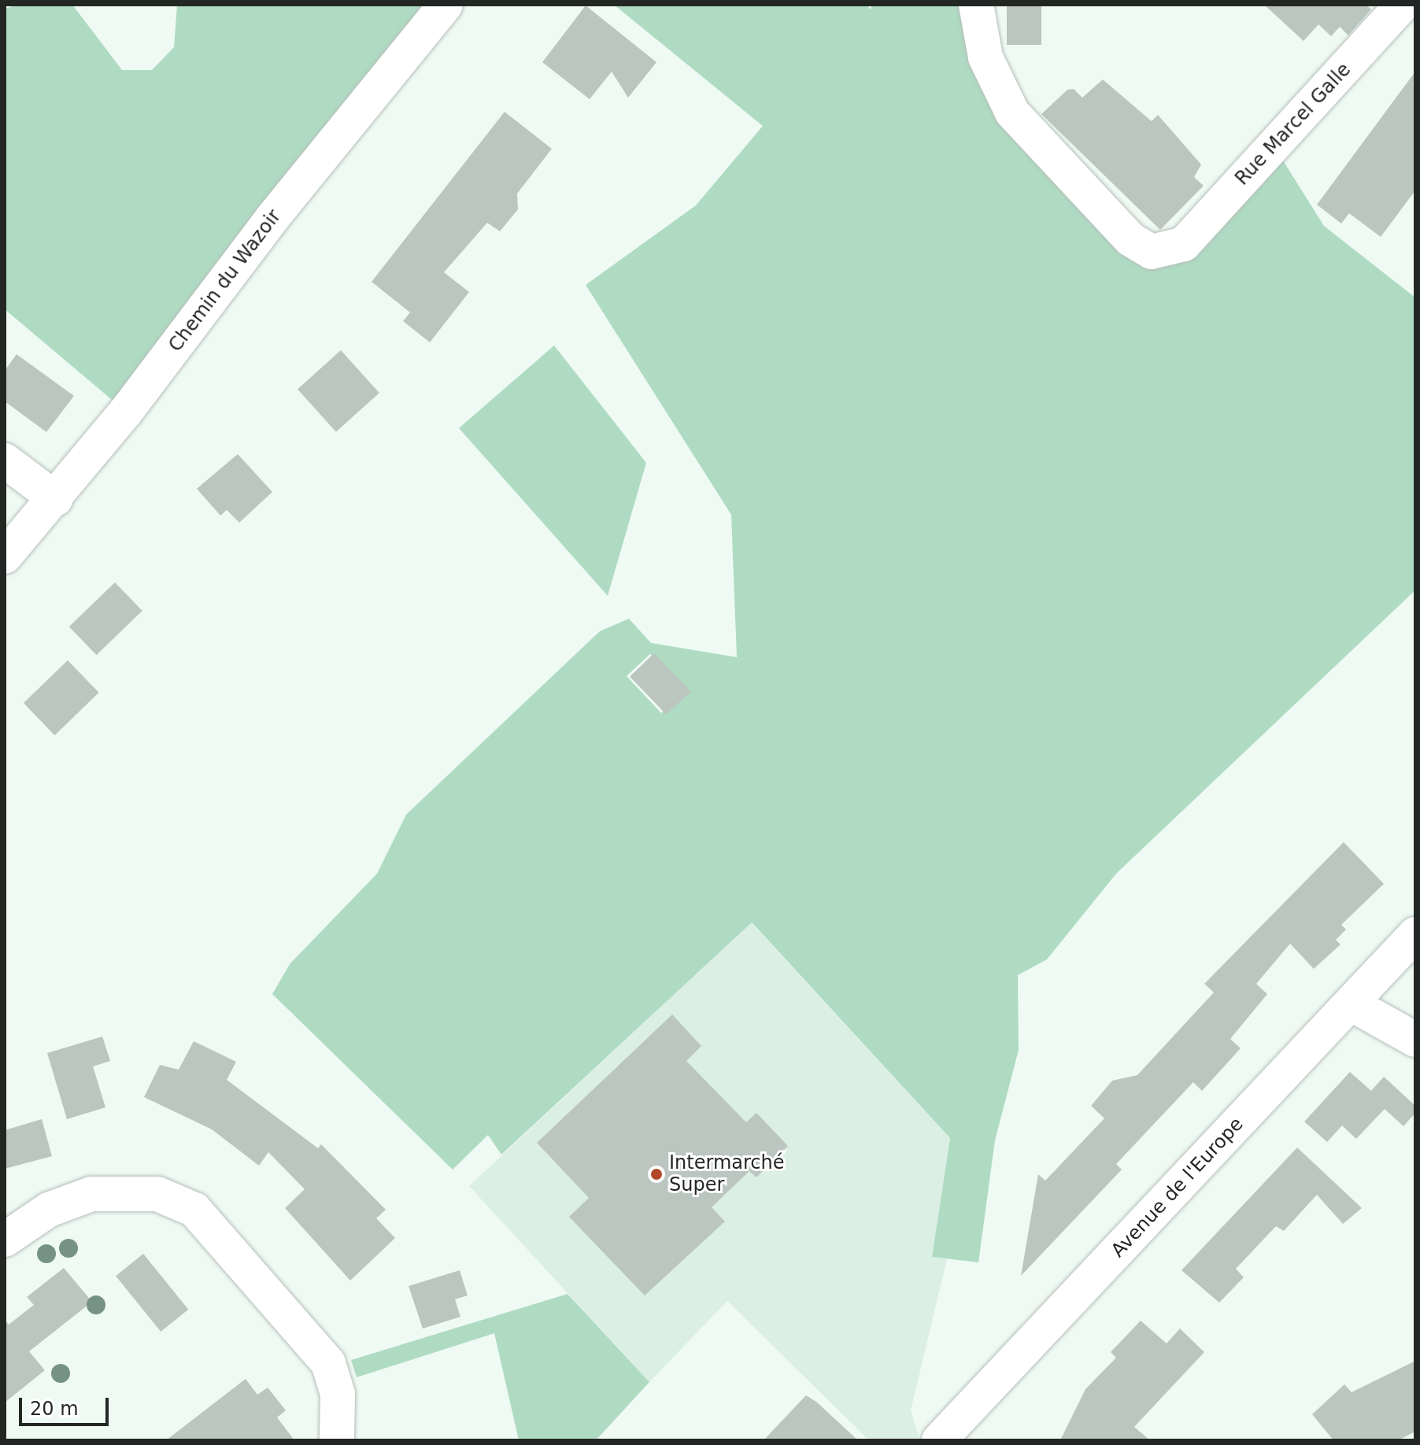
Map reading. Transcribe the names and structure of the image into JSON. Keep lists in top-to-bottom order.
{
  "streets": {
    "street": ["Rue Marcel Galle", "Chemin du Wazoir", "Avenue de l'Europe"]
  },
  "places": ["Intermarché Super"],
  "scale_bar": "20 m"
}
